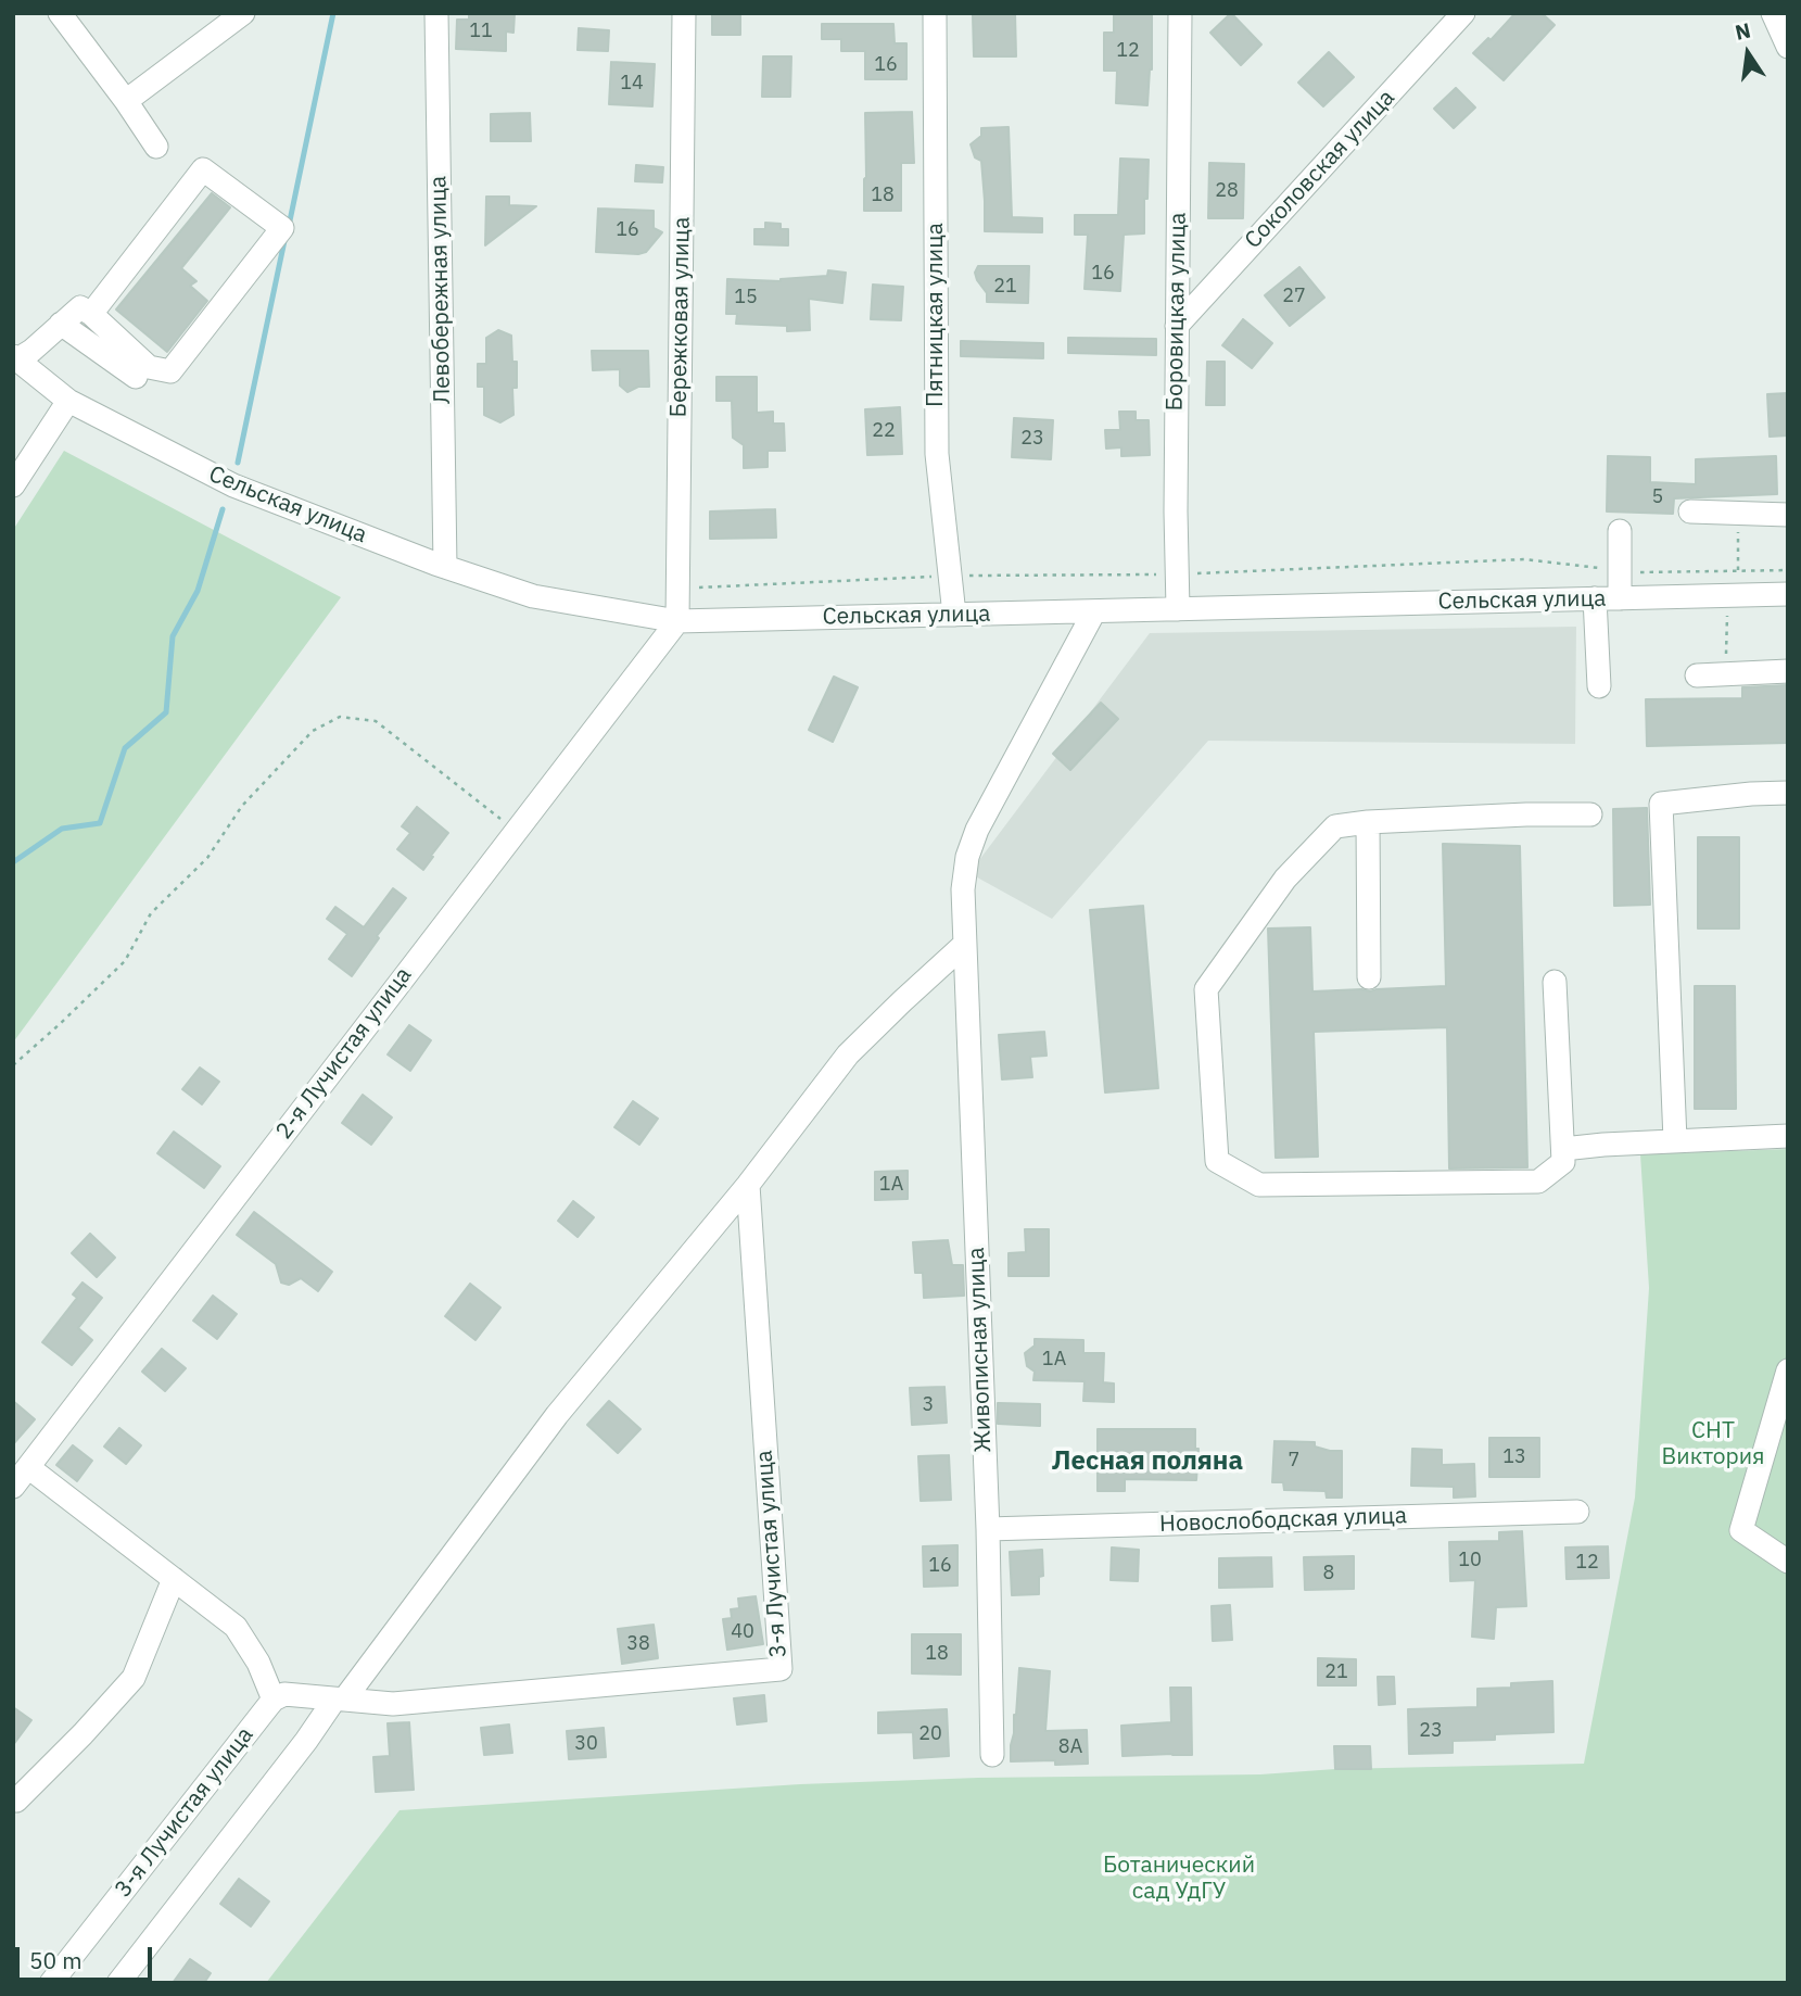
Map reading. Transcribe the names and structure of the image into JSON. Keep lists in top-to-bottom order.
{
  "streets": {
    "street": [
      "Соколовская улица",
      "Левобережная улица",
      "Боровицкая улица",
      "Пятницкая улица",
      "Бережковая улица",
      "Сельская улица",
      "2-я Лучистая улица",
      "Живописная улица",
      "Новослободская улица",
      "3-я Лучистая улица"
    ]
  },
  "crossings": [
    ["Соколовская улица", "Боровицкая улица"],
    ["Левобережная улица", "Сельская улица"],
    ["Боровицкая улица", "Сельская улица"],
    ["Пятницкая улица", "Сельская улица"],
    ["Бережковая улица", "Сельская улица"],
    ["Бережковая улица", "2-я Лучистая улица"],
    ["Сельская улица", "2-я Лучистая улица"],
    ["Сельская улица", "Живописная улица"],
    ["Живописная улица", "Новослободская улица"]
  ],
  "districts": ["Лесная поляна"],
  "parks": ["СНТ Виктория", "Ботанический сад УдГУ"],
  "house_numbers": [
    "11",
    "12",
    "16",
    "14",
    "28",
    "18",
    "16",
    "16",
    "21",
    "27",
    "15",
    "22",
    "23",
    "5",
    "1А",
    "1А",
    "3",
    "13",
    "7",
    "10",
    "12",
    "16",
    "8",
    "40",
    "38",
    "18",
    "21",
    "23",
    "20",
    "30",
    "8А"
  ],
  "scale_bar": "50 m",
  "north": "top"
}
